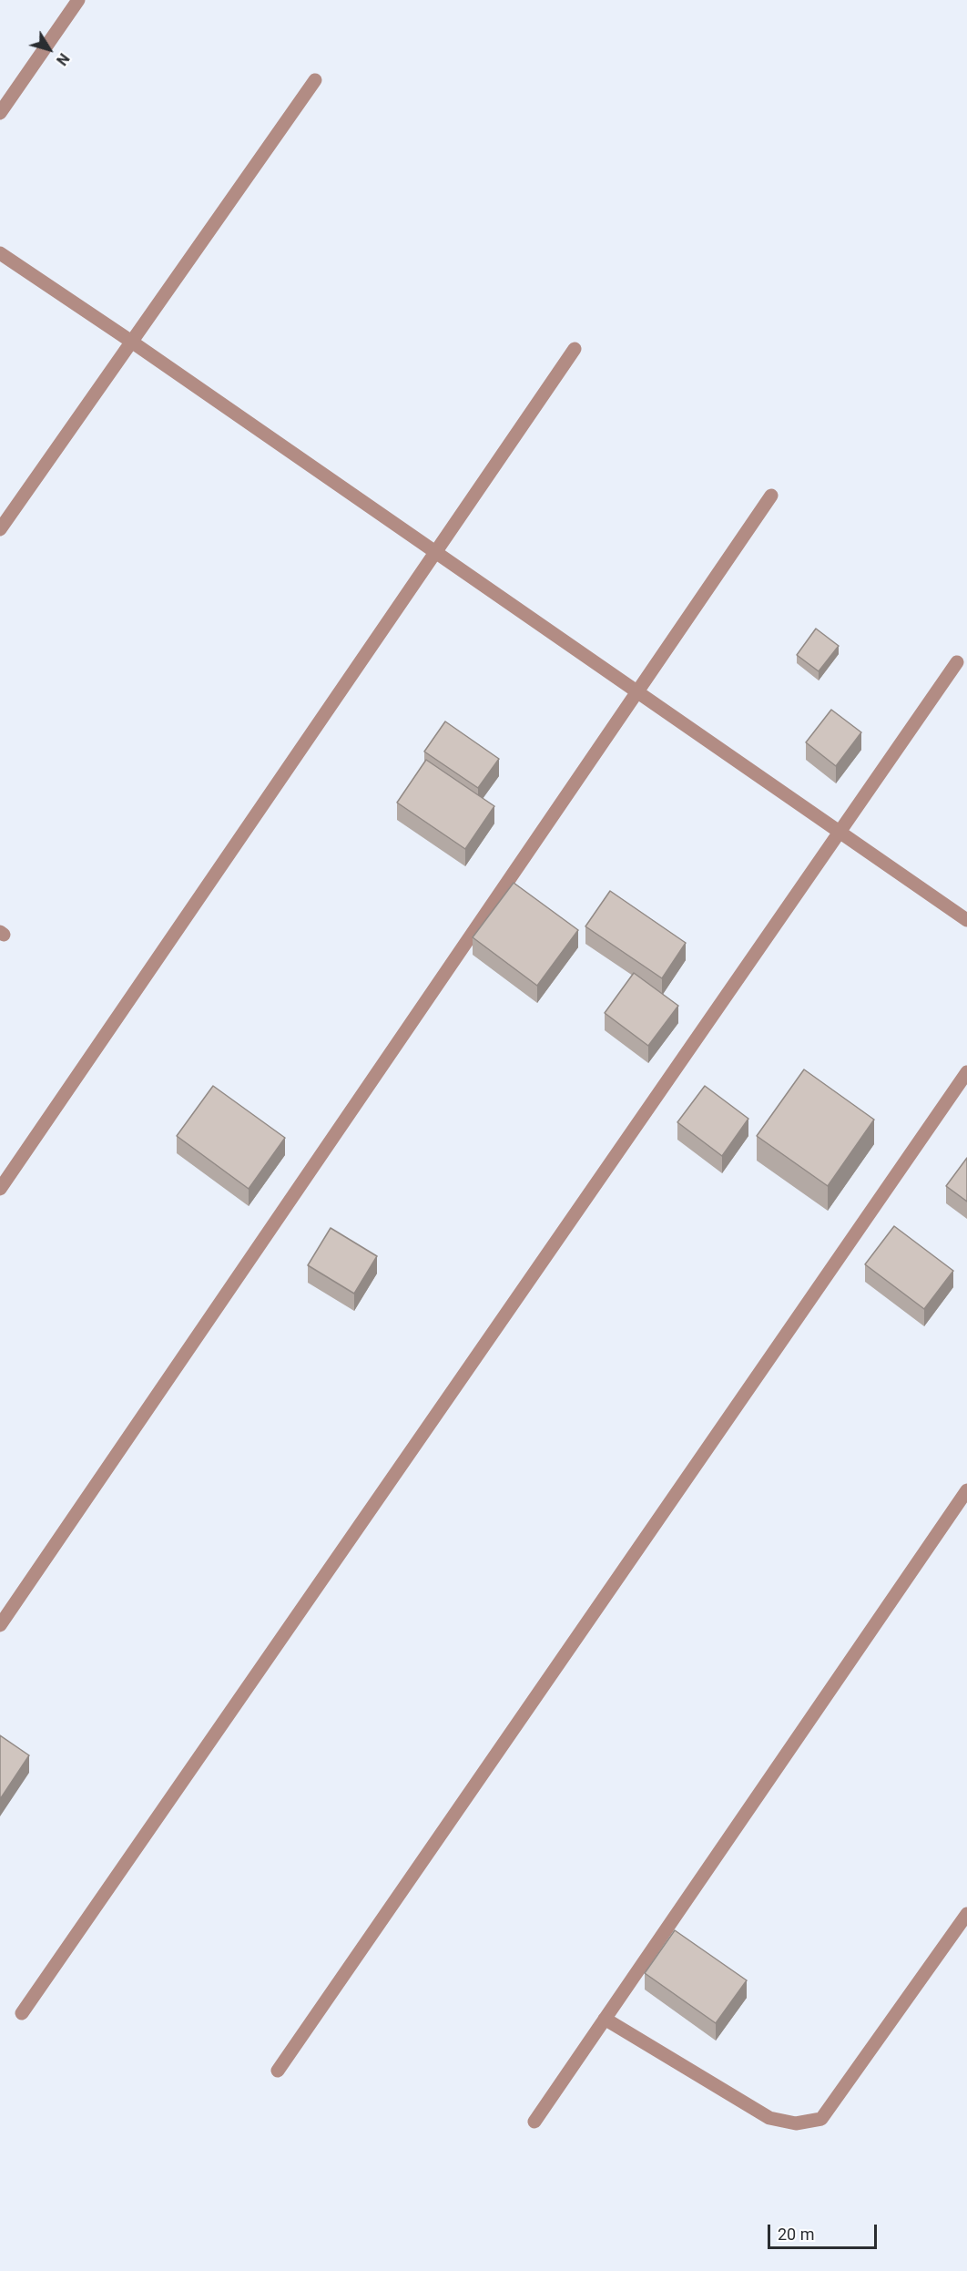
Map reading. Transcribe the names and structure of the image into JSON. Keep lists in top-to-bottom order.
{
  "scale_bar": "20 m",
  "north": "bottom right"
}
